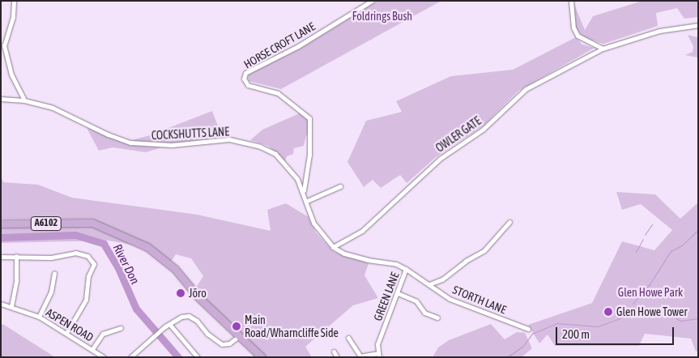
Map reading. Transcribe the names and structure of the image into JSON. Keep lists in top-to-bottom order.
{
  "streets": {
    "main road": ["A6102"],
    "street": [
      "HORSE CROFT LANE",
      "COCKSHUTTS LANE",
      "OWLER GATE",
      "GREEN LANE",
      "STORTH LANE",
      "ASPEN ROAD"
    ]
  },
  "crossings": [
    ["HORSE CROFT LANE", "COCKSHUTTS LANE"],
    ["COCKSHUTTS LANE", "OWLER GATE"],
    ["COCKSHUTTS LANE", "GREEN LANE"],
    ["OWLER GATE", "GREEN LANE"],
    ["GREEN LANE", "STORTH LANE"]
  ],
  "water": ["River Don"],
  "parks": ["Foldrings Bush", "Glen Howe Park"],
  "places": ["Jöro", "Glen Howe Tower", "Main Road/Wharncliffe Side"],
  "scale_bar": "200 m"
}
